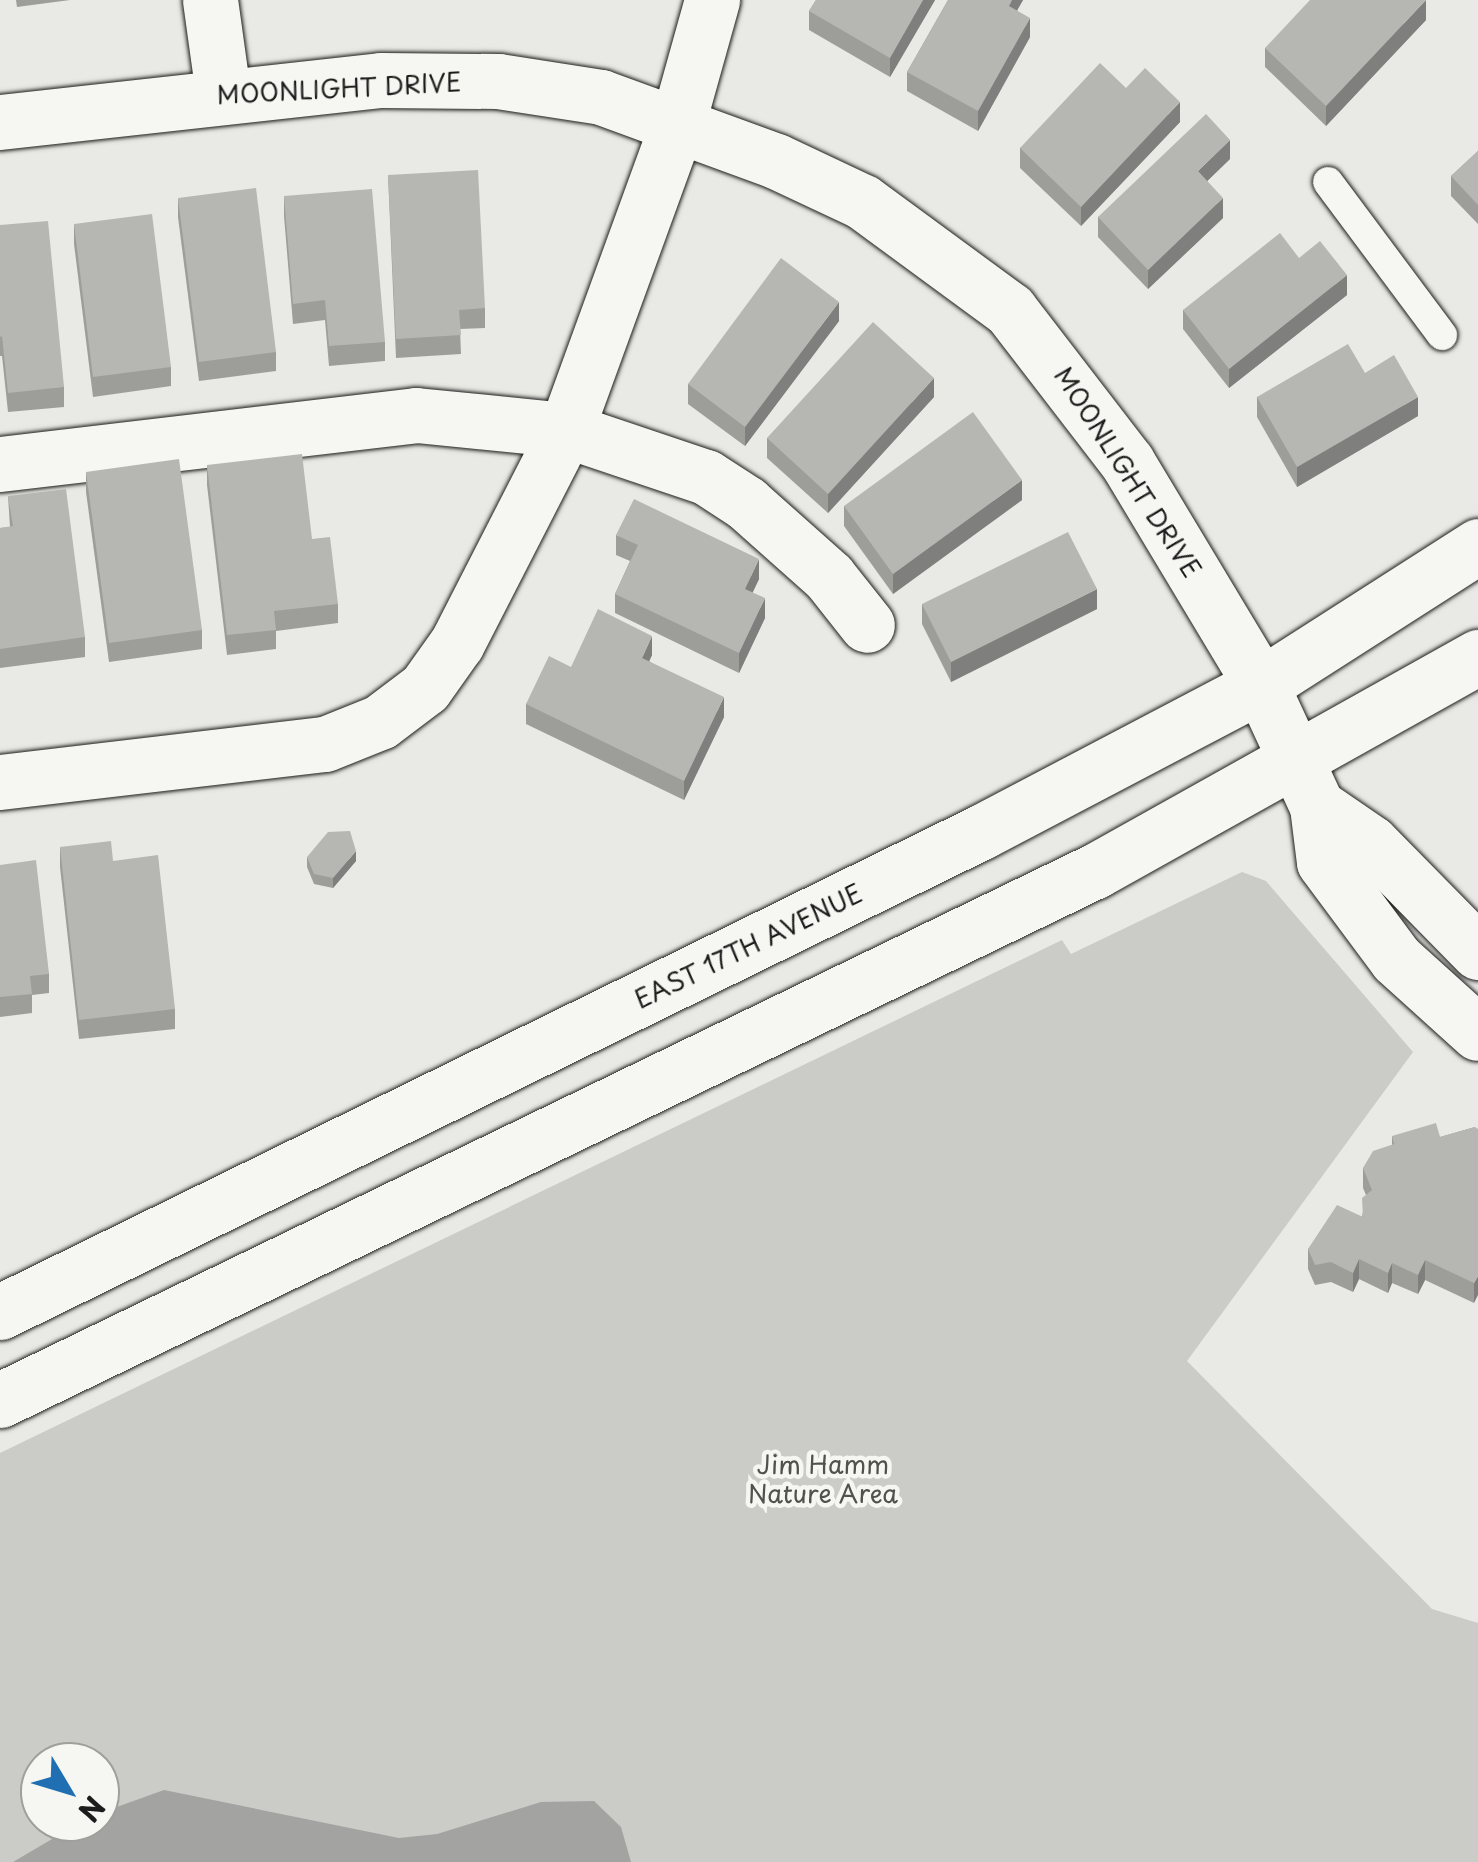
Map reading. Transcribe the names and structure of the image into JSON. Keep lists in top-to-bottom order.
{
  "streets": {
    "street": ["MOONLIGHT DRIVE", "EAST 17TH AVENUE"]
  },
  "crossings": [
    ["MOONLIGHT DRIVE", "EAST 17TH AVENUE"]
  ],
  "parks": ["Jim Hamm Nature Area"],
  "north": "bottom right"
}
